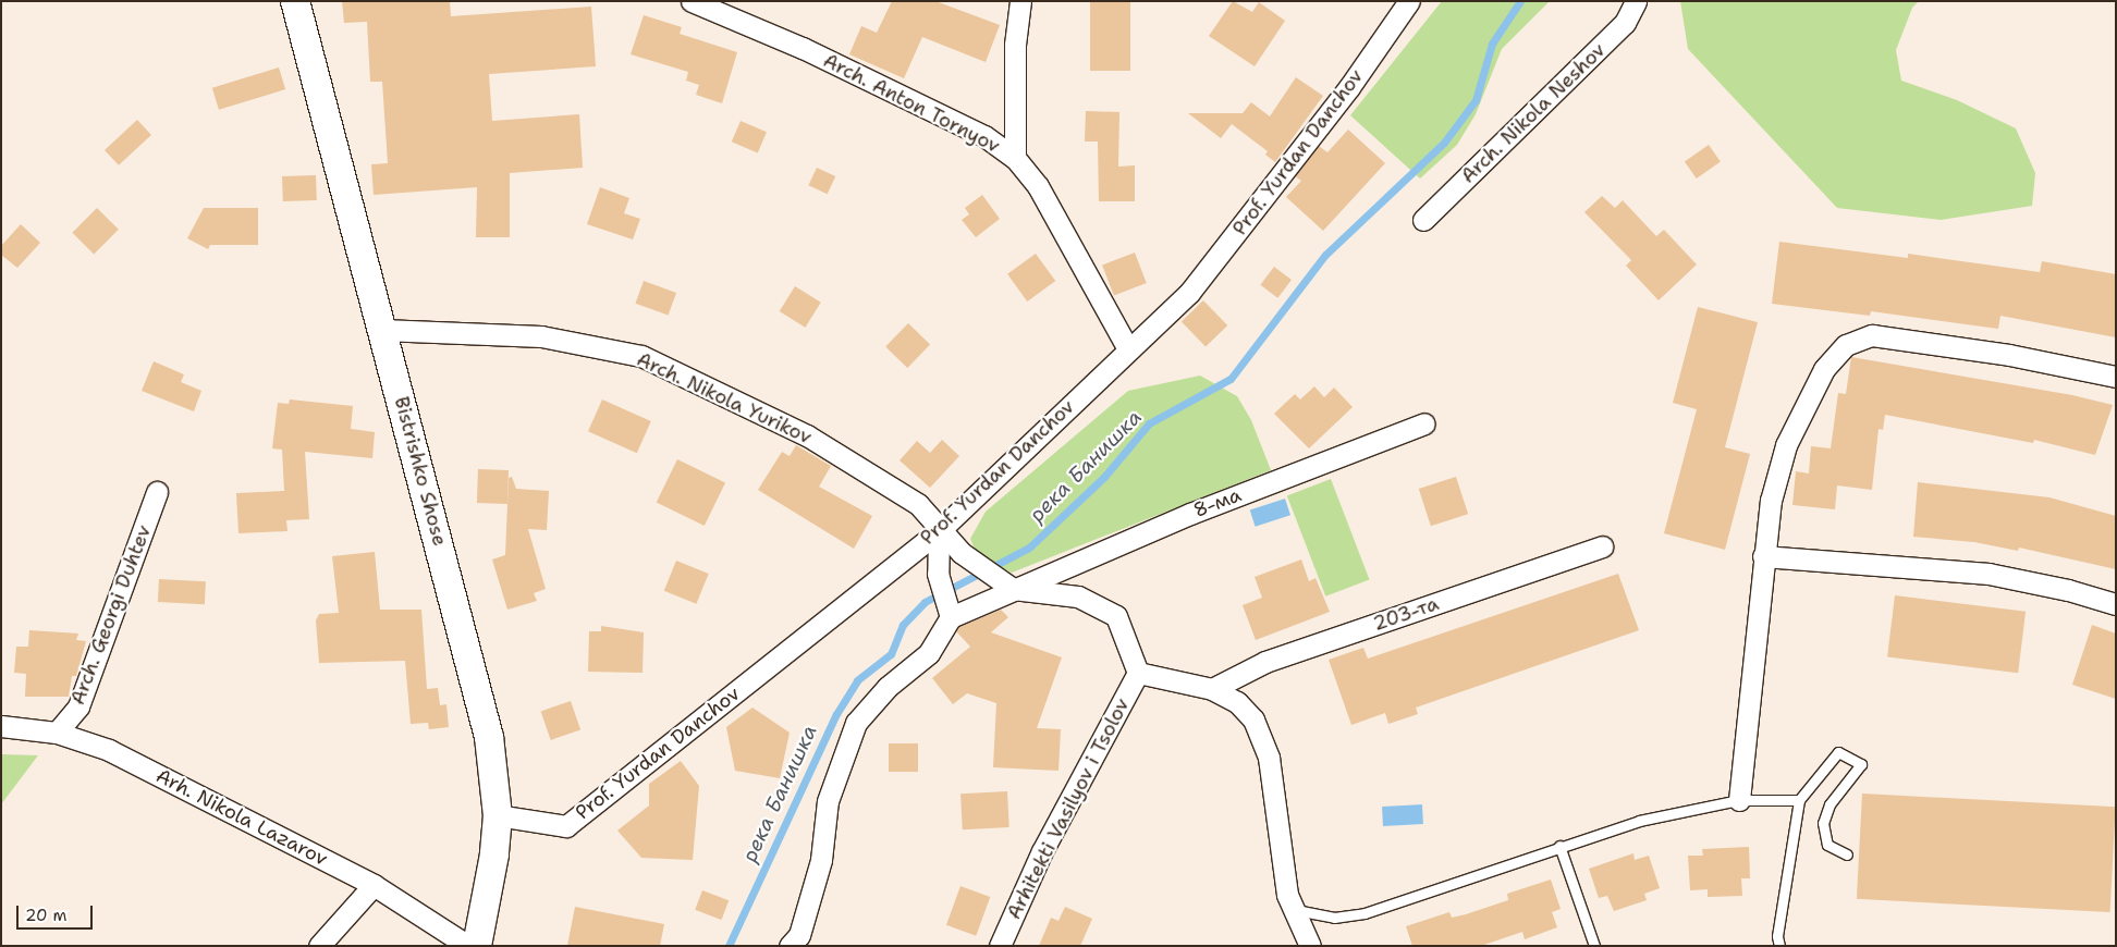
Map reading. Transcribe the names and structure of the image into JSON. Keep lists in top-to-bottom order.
{
  "streets": {
    "street": [
      "Arch. Anton Tornyov",
      "Arch. Nikola Neshov",
      "Prof. Yurdan Danchov",
      "Arch. Nikola Yurikov",
      "Bistrishko Shose",
      "8-ма",
      "203-та",
      "Arch. Georgi Duhtev",
      "Arhitekti Vasilyov i Tsolov",
      "Arh. Nikola Lazarov"
    ]
  },
  "crossings": [
    ["Arch. Anton Tornyov", "Prof. Yurdan Danchov"],
    ["Prof. Yurdan Danchov", "Arch. Nikola Yurikov"],
    ["Prof. Yurdan Danchov", "Bistrishko Shose"],
    ["Arch. Nikola Yurikov", "Bistrishko Shose"],
    ["Arch. Nikola Yurikov", "8-ма"],
    ["Arch. Georgi Duhtev", "Arh. Nikola Lazarov"]
  ],
  "water": ["река Банишка"],
  "scale_bar": "20 m"
}
